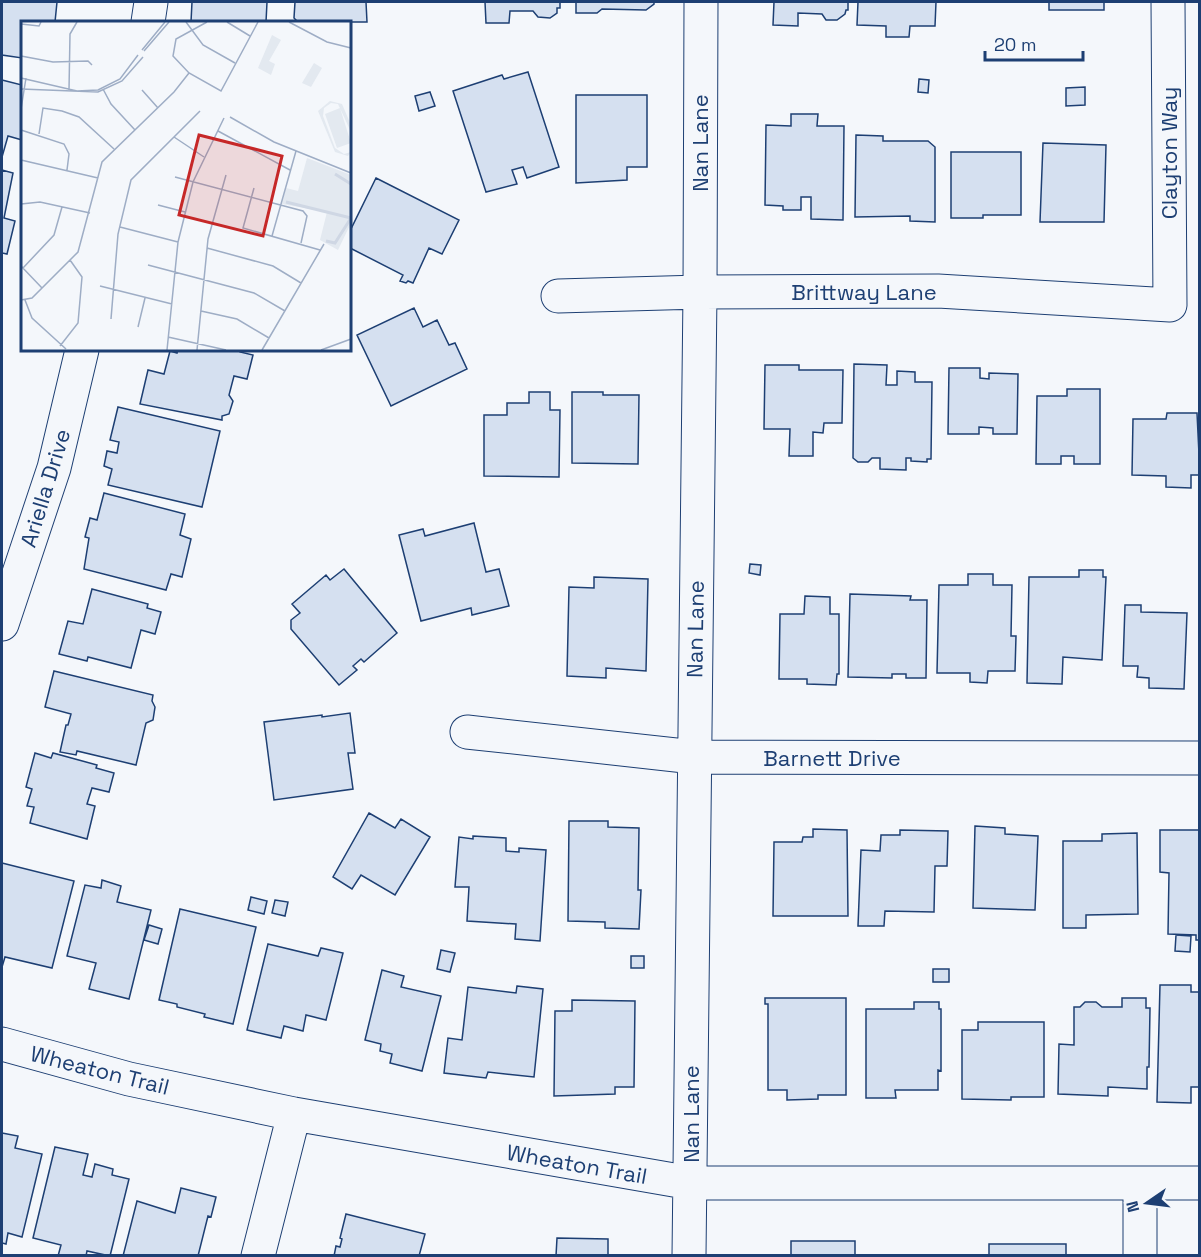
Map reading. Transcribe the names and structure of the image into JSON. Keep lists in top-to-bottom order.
{
  "streets": {
    "street": [
      "Nan Lane",
      "Clayton Way",
      "Brittway Lane",
      "Ariella Drive",
      "Barnett Drive",
      "Wheaton Trail"
    ]
  },
  "crossings": [
    ["Nan Lane", "Brittway Lane"],
    ["Nan Lane", "Barnett Drive"],
    ["Nan Lane", "Wheaton Trail"],
    ["Clayton Way", "Brittway Lane"]
  ],
  "scale_bar": "20 m",
  "north": "left"
}
